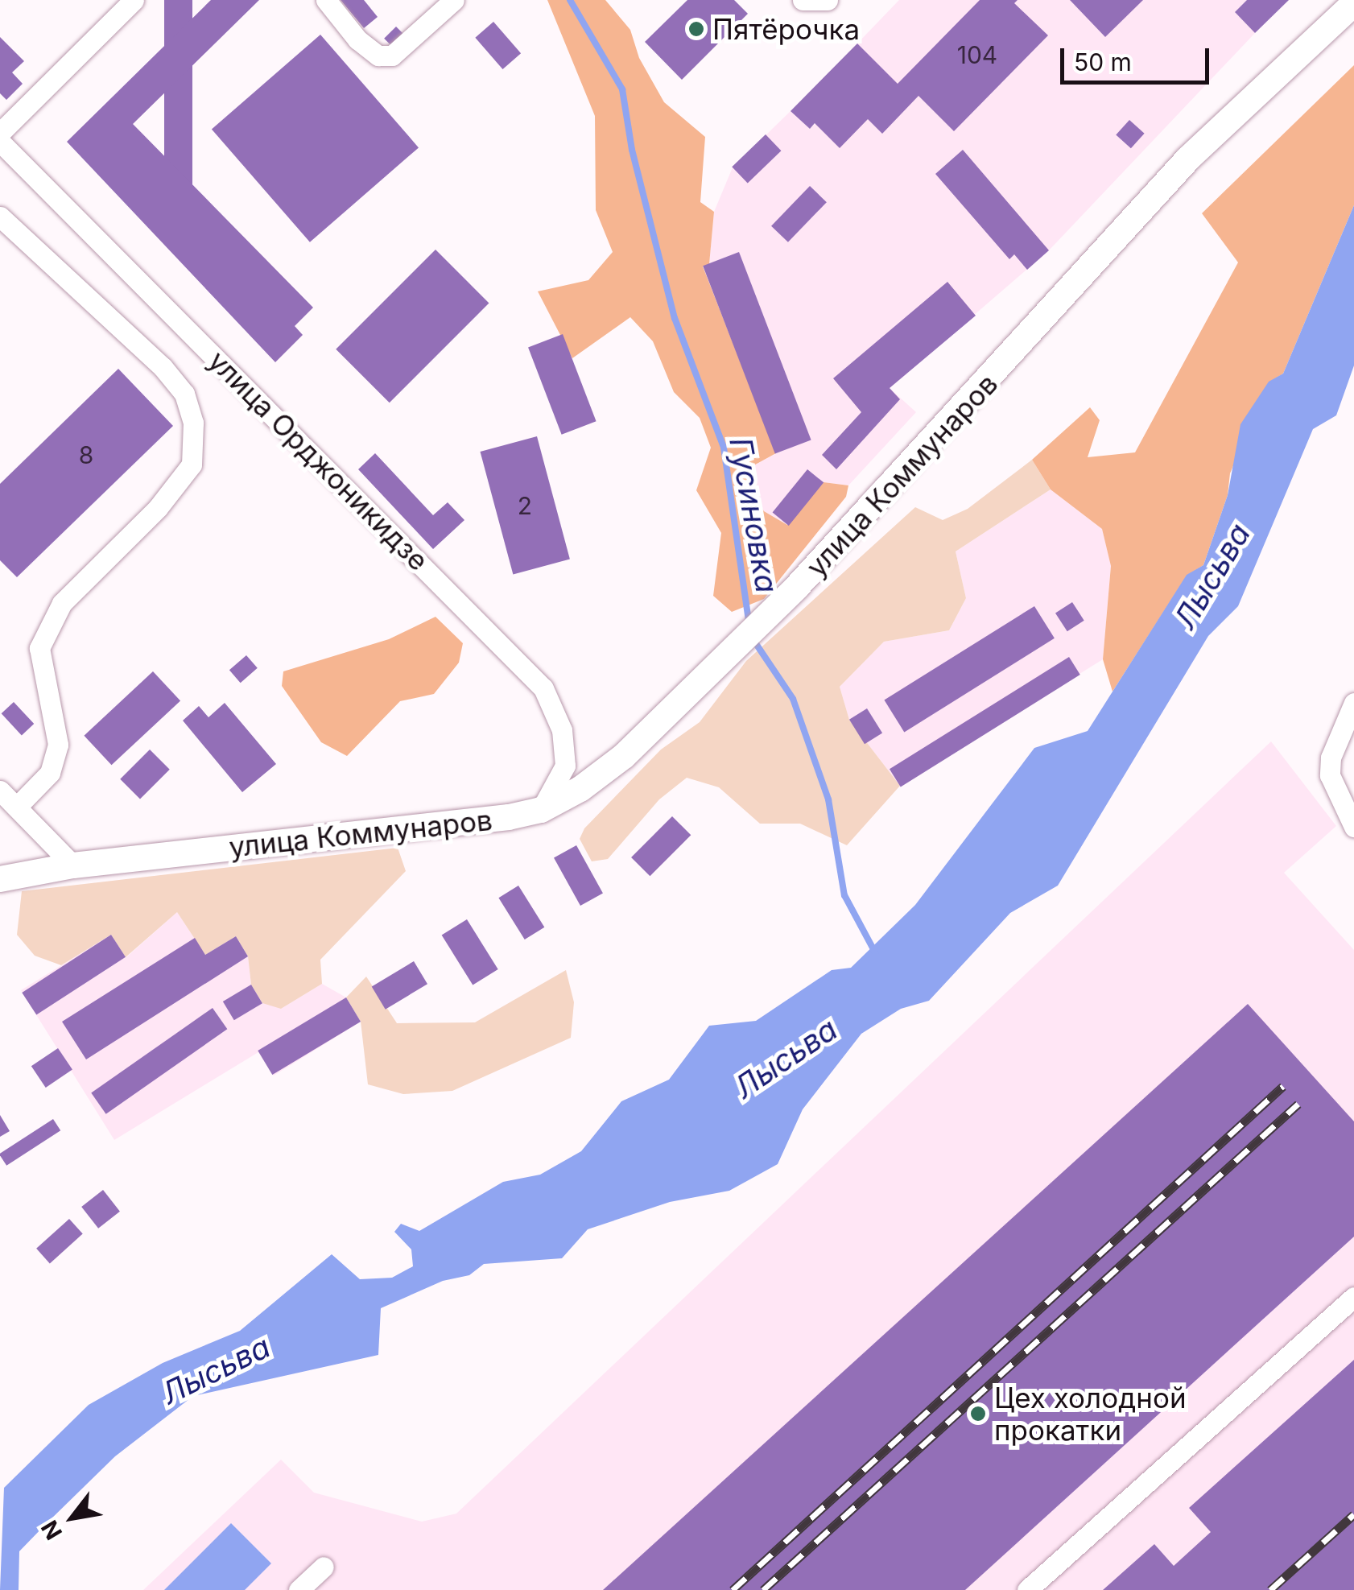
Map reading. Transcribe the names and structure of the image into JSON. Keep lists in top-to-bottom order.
{
  "streets": {
    "main road": ["улица Коммунаров"],
    "street": ["улица Орджоникидзе"]
  },
  "crossings": [
    ["улица Орджоникидзе", "улица Коммунаров"]
  ],
  "water": ["Гусиновка", "Лысьва"],
  "places": ["Пятёрочка", "Цех холодной прокатки"],
  "house_numbers": ["104", "8", "2"],
  "scale_bar": "50 m",
  "north": "bottom left"
}
